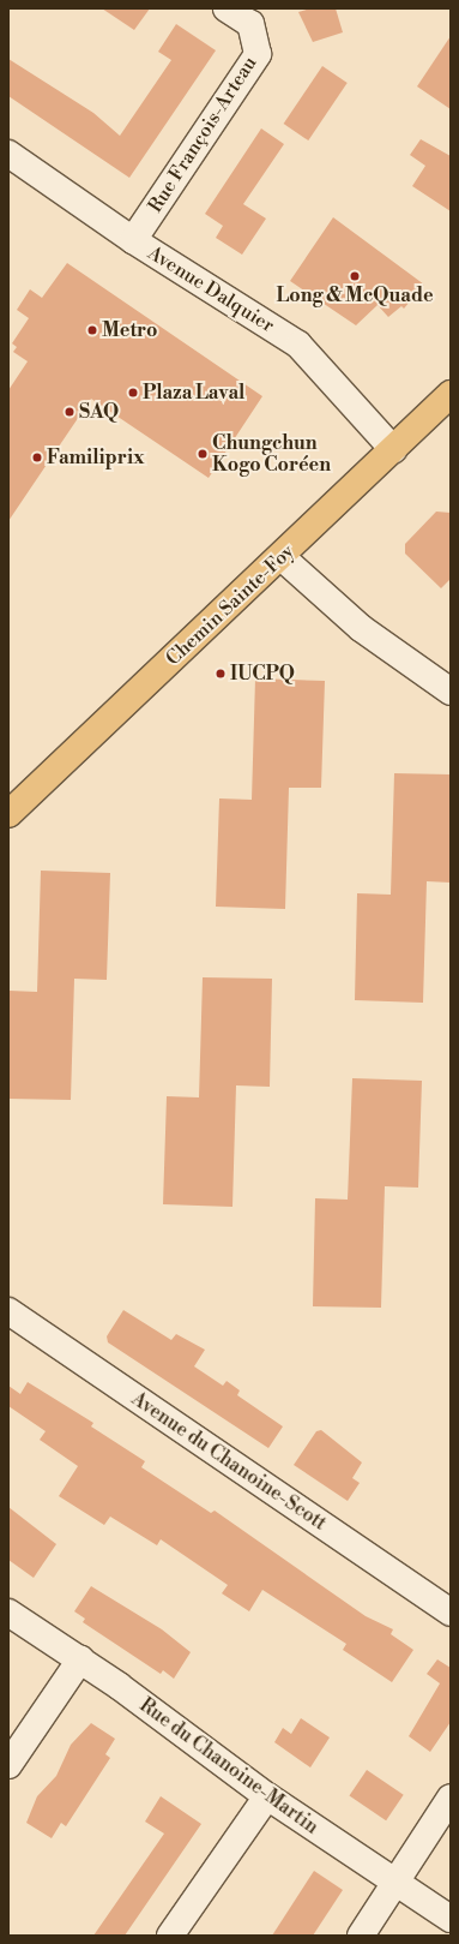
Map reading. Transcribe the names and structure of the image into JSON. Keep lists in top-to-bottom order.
{
  "streets": {
    "main road": ["Chemin Sainte-Foy"],
    "street": [
      "Rue François-Arteau",
      "Avenue Dalquier",
      "Avenue du Chanoine-Scott",
      "Rue du Chanoine-Martin"
    ]
  },
  "crossings": [
    ["Rue François-Arteau", "Avenue Dalquier"],
    ["Avenue Dalquier", "Chemin Sainte-Foy"]
  ],
  "places": [
    "Long & McQuade",
    "Metro",
    "Plaza Laval",
    "SAQ",
    "Chungchun Kogo Coréen",
    "Familiprix",
    "IUCPQ"
  ]
}
